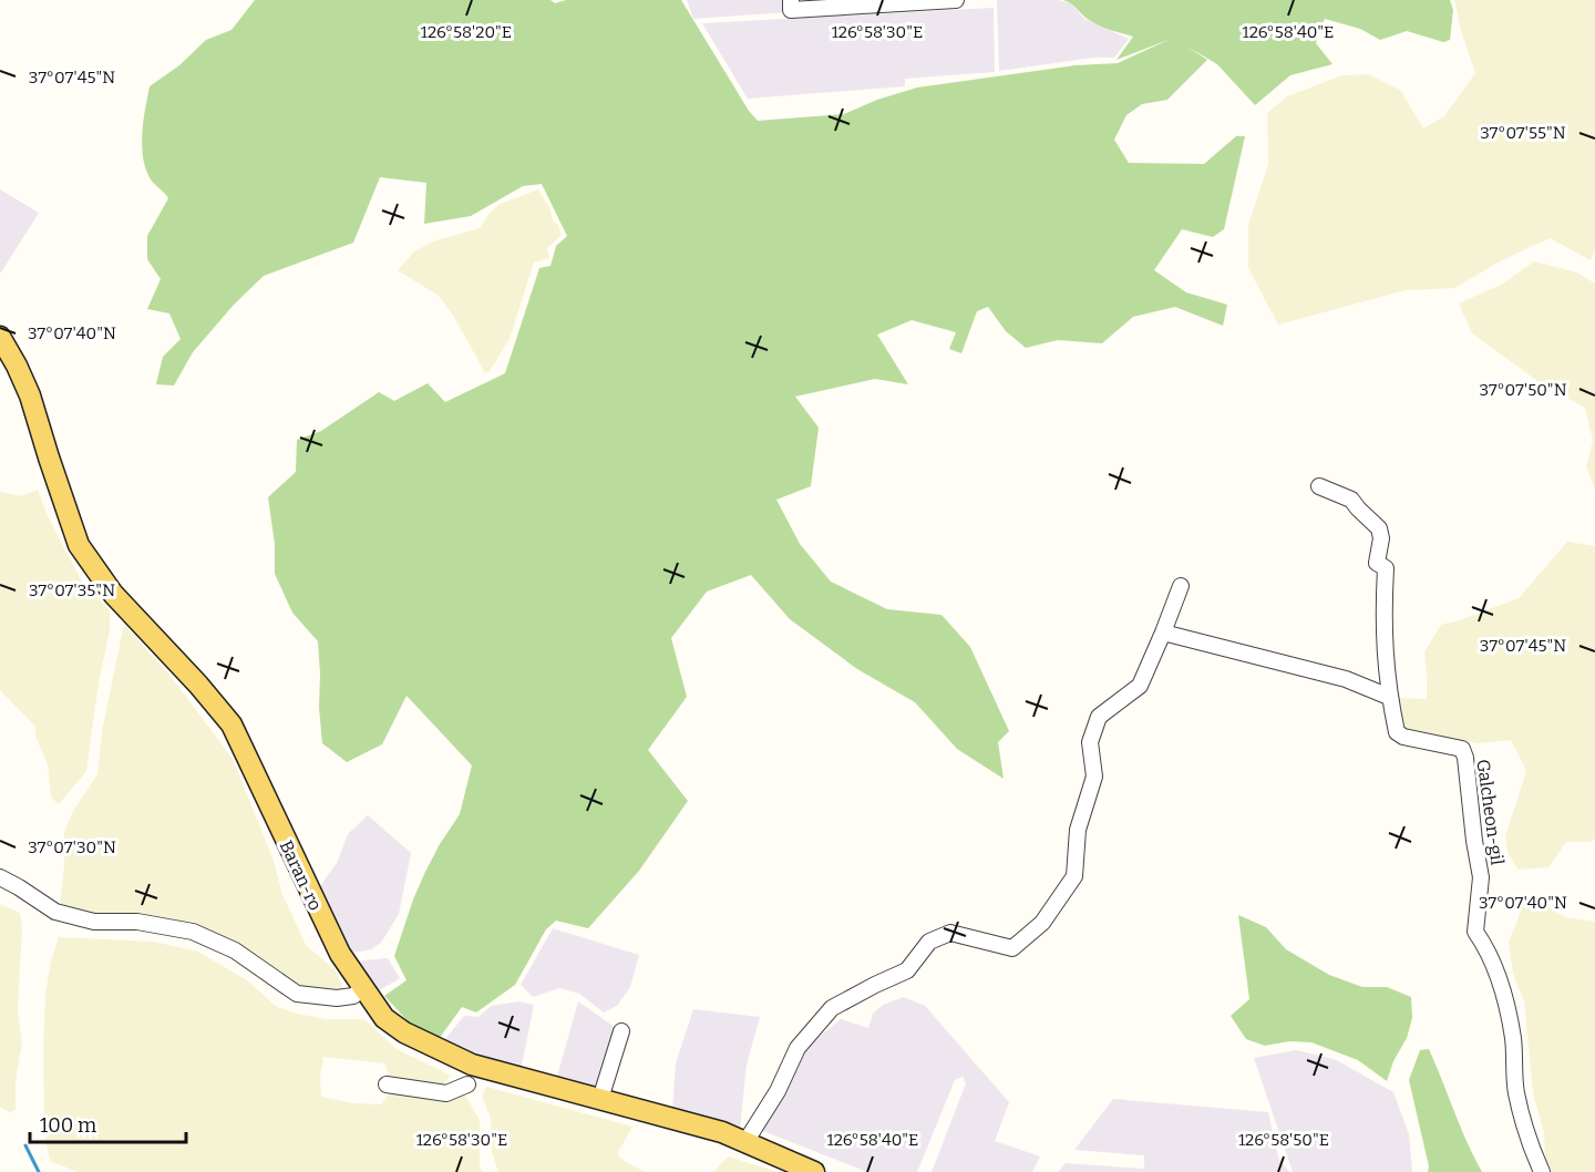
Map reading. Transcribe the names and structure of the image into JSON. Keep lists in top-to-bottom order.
{
  "streets": {
    "main road": ["Baran-ro"],
    "street": ["Galcheon-gil"]
  },
  "scale_bar": "100 m",
  "coordinates": [
    "126°58'20\"E",
    "126°58'30\"E",
    "126°58'40\"E",
    "37°07'45\"N",
    "37°07'55\"N",
    "37°07'40\"N",
    "37°07'50\"N",
    "37°07'35\"N",
    "37°07'30\"N",
    "126°58'50\"E"
  ]
}
